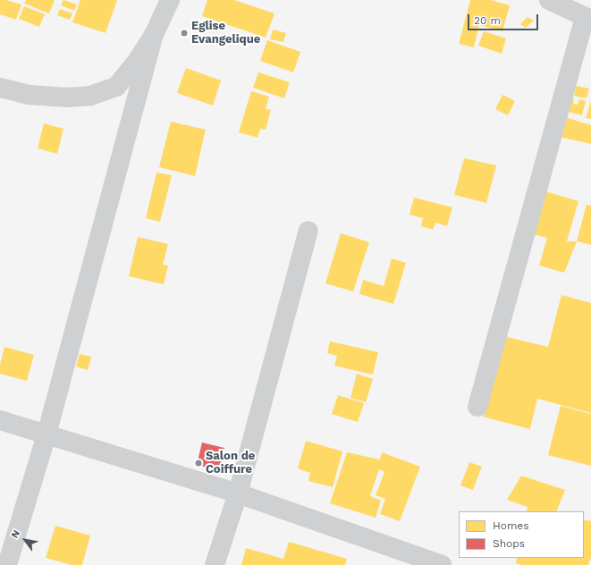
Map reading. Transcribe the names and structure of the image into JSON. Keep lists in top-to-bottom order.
{
  "places": ["Eglise Evangelique", "Salon de Coiffure"],
  "legend": ["Homes", "Shops"],
  "scale_bar": "20 m",
  "north": "top left"
}
